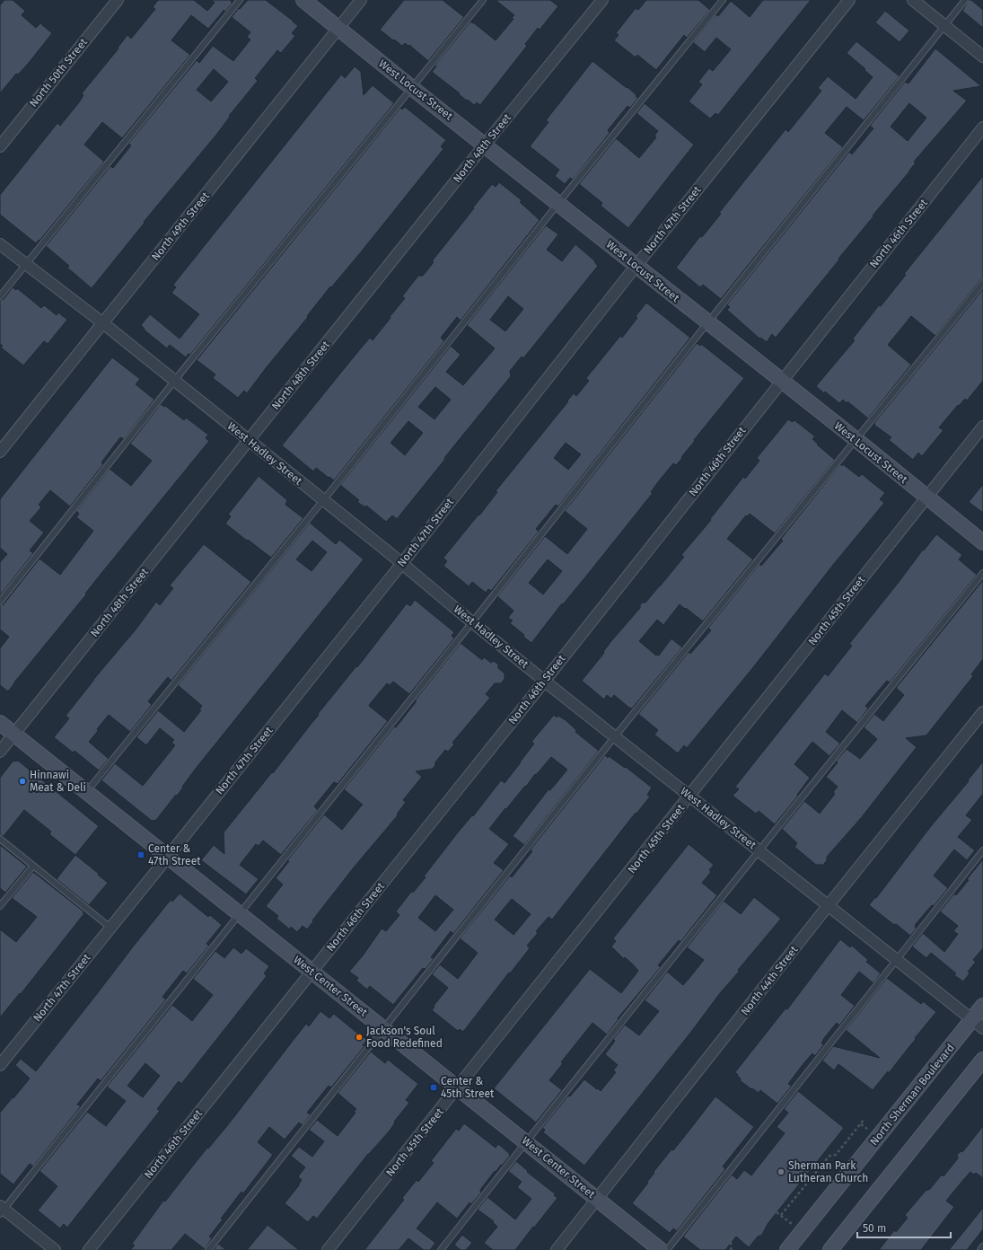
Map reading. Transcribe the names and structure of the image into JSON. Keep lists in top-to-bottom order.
{
  "streets": {
    "street": [
      "North 50th Street",
      "West Locust Street",
      "North 48th Street",
      "North 47th Street",
      "North 49th Street",
      "North 46th Street",
      "West Hadley Street",
      "North 45th Street",
      "North 44th Street",
      "West Center Street",
      "North Sherman Boulevard"
    ]
  },
  "crossings": [
    ["West Locust Street", "North 48th Street"],
    ["West Locust Street", "North 47th Street"],
    ["West Locust Street", "North 49th Street"],
    ["West Locust Street", "North 46th Street"],
    ["West Locust Street", "North 45th Street"],
    ["North 48th Street", "West Hadley Street"],
    ["North 48th Street", "West Center Street"],
    ["North 47th Street", "West Hadley Street"],
    ["North 47th Street", "West Center Street"],
    ["North 49th Street", "West Hadley Street"],
    ["North 46th Street", "West Hadley Street"],
    ["North 46th Street", "West Center Street"],
    ["West Hadley Street", "North 45th Street"],
    ["West Hadley Street", "North 44th Street"],
    ["West Hadley Street", "North Sherman Boulevard"],
    ["North 45th Street", "West Center Street"],
    ["North 44th Street", "West Center Street"]
  ],
  "places": {
    "other": ["Hinnawi Meat & Deli", "Jackson's Soul Food Redefined", "Sherman Park Lutheran Church"],
    "transit": ["Center & 47th Street", "Center & 45th Street"]
  },
  "scale_bar": "50 m"
}
